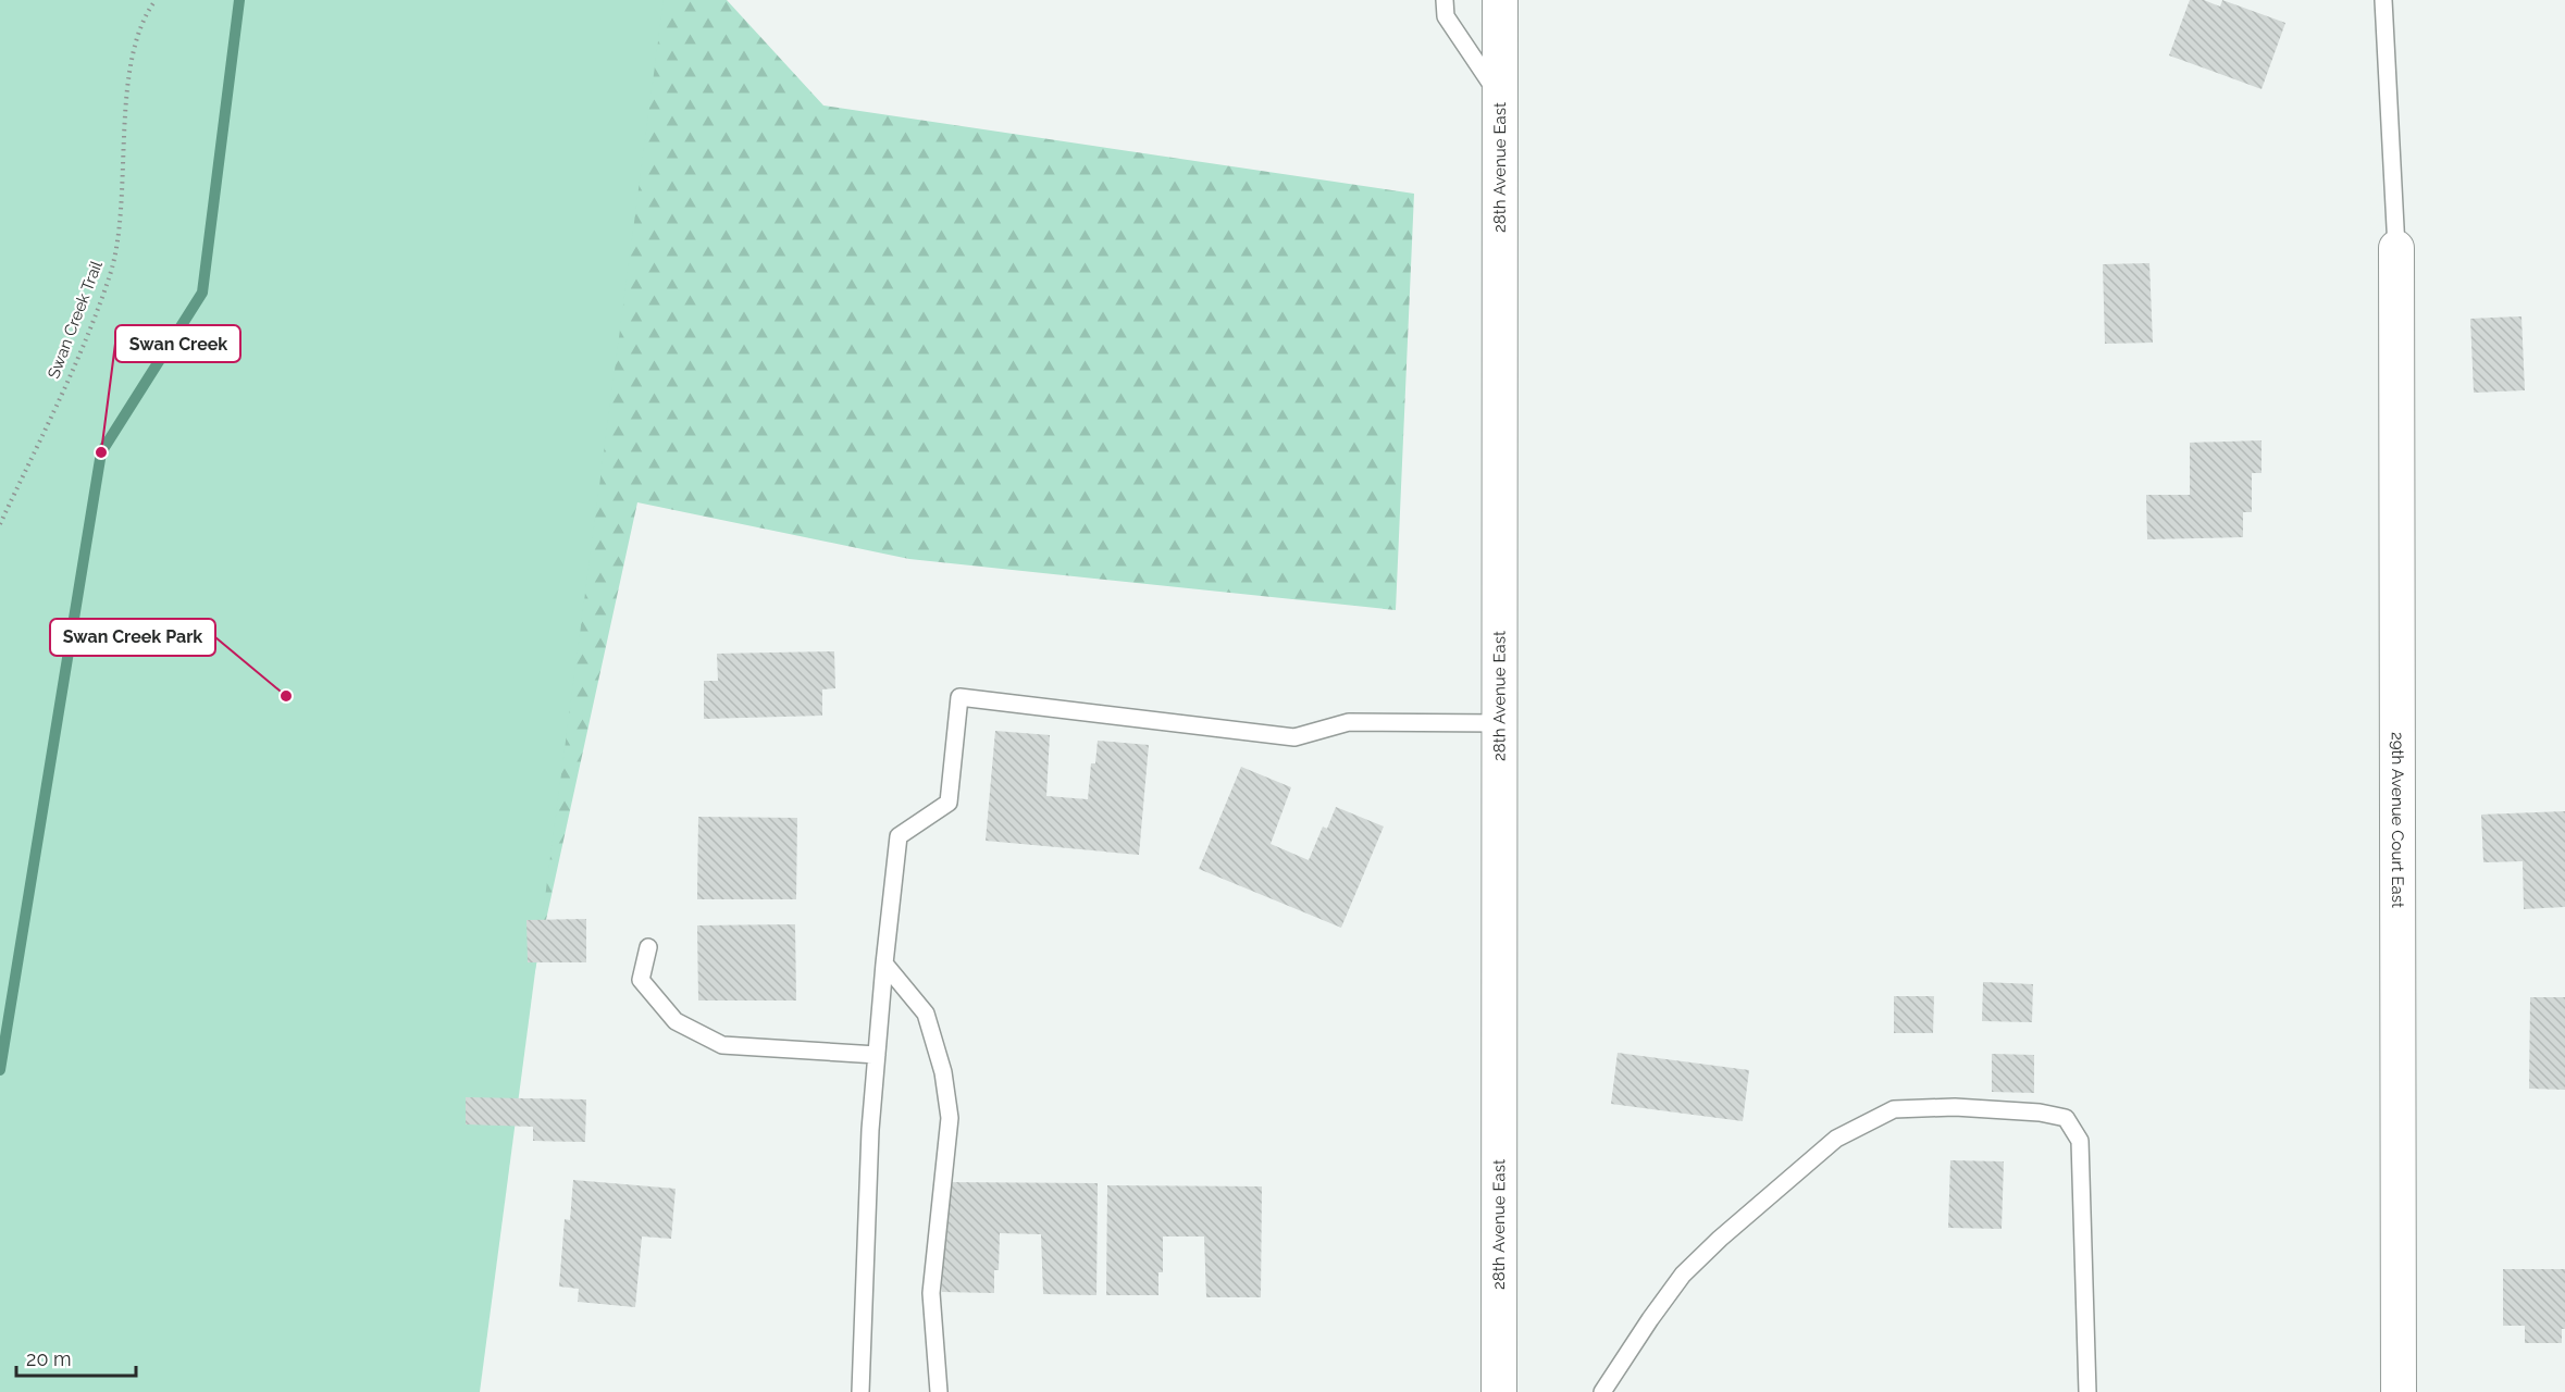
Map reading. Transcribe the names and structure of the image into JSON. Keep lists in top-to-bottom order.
{
  "streets": {
    "street": ["28th Avenue East", "29th Avenue Court East"],
    "path": ["Swan Creek Trail"]
  },
  "places": ["Swan Creek", "Swan Creek Park"],
  "scale_bar": "20 m"
}
